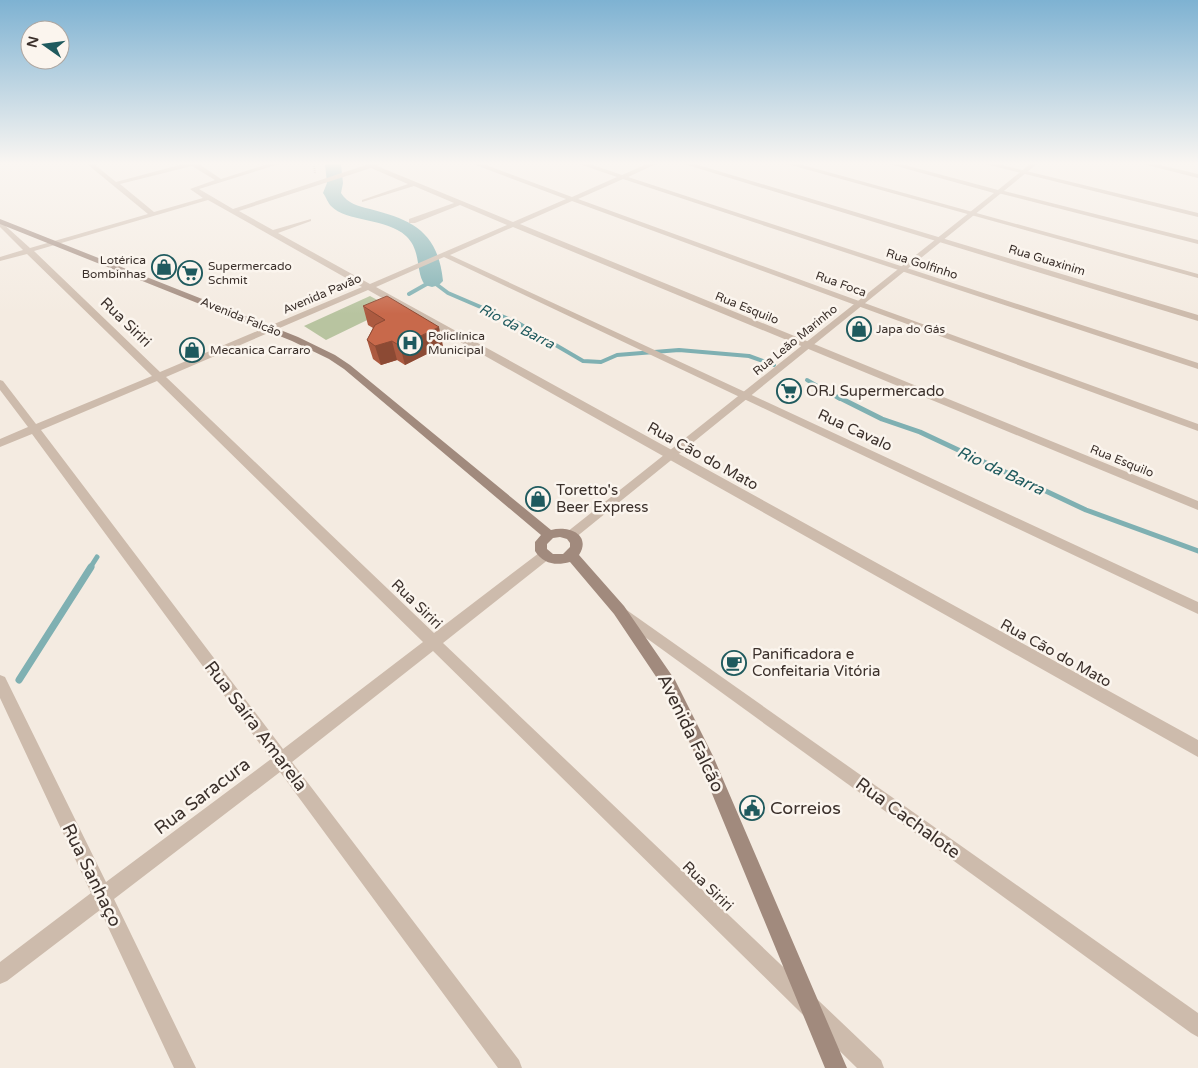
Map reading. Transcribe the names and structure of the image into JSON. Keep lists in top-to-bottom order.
{
  "streets": {
    "main road": ["Avenida Falcão"],
    "street": [
      "Rua Guaxinim",
      "Rua Golfinho",
      "Rua Foca",
      "Avenida Pavão",
      "Rua Esquilo",
      "Rua Siriri",
      "Rua Leão Marinho",
      "Rua Cavalo",
      "Rua Cão do Mato",
      "Rua Saíra Amarela",
      "Rua Saracura",
      "Rua Cachalote",
      "Rua Sanhaço"
    ]
  },
  "crossings": [
    ["Rua Guaxinim", "Rua Leão Marinho"],
    ["Rua Golfinho", "Rua Leão Marinho"],
    ["Rua Foca", "Rua Leão Marinho"],
    ["Avenida Pavão", "Rua Esquilo"],
    ["Avenida Pavão", "Avenida Falcão"],
    ["Avenida Pavão", "Rua Siriri"],
    ["Avenida Pavão", "Rua Cavalo"],
    ["Avenida Pavão", "Rua Cão do Mato"],
    ["Avenida Pavão", "Rua Saíra Amarela"],
    ["Rua Esquilo", "Rua Leão Marinho"],
    ["Avenida Falcão", "Rua Siriri"],
    ["Avenida Falcão", "Rua Leão Marinho"],
    ["Avenida Falcão", "Rua Saracura"],
    ["Avenida Falcão", "Rua Cachalote"],
    ["Rua Siriri", "Rua Saracura"],
    ["Rua Leão Marinho", "Rua Cavalo"],
    ["Rua Leão Marinho", "Rua Cão do Mato"],
    ["Rua Leão Marinho", "Rua Saracura"],
    ["Rua Saíra Amarela", "Rua Saracura"],
    ["Rua Saracura", "Rua Sanhaço"]
  ],
  "water": ["Rio da Barra"],
  "places": {
    "shop": [
      "Lotérica Bombinhas",
      "Japa do Gás",
      "Mecanica Carraro",
      "Toretto's Beer Express"
    ],
    "supermarket": ["Supermercado Schmit", "ORJ Supermercado"],
    "hospital": ["Policlínica Municipal"],
    "cafe": ["Panificadora e Confeitaria Vitória"],
    "public building": ["Correios"]
  },
  "north": "left"
}
